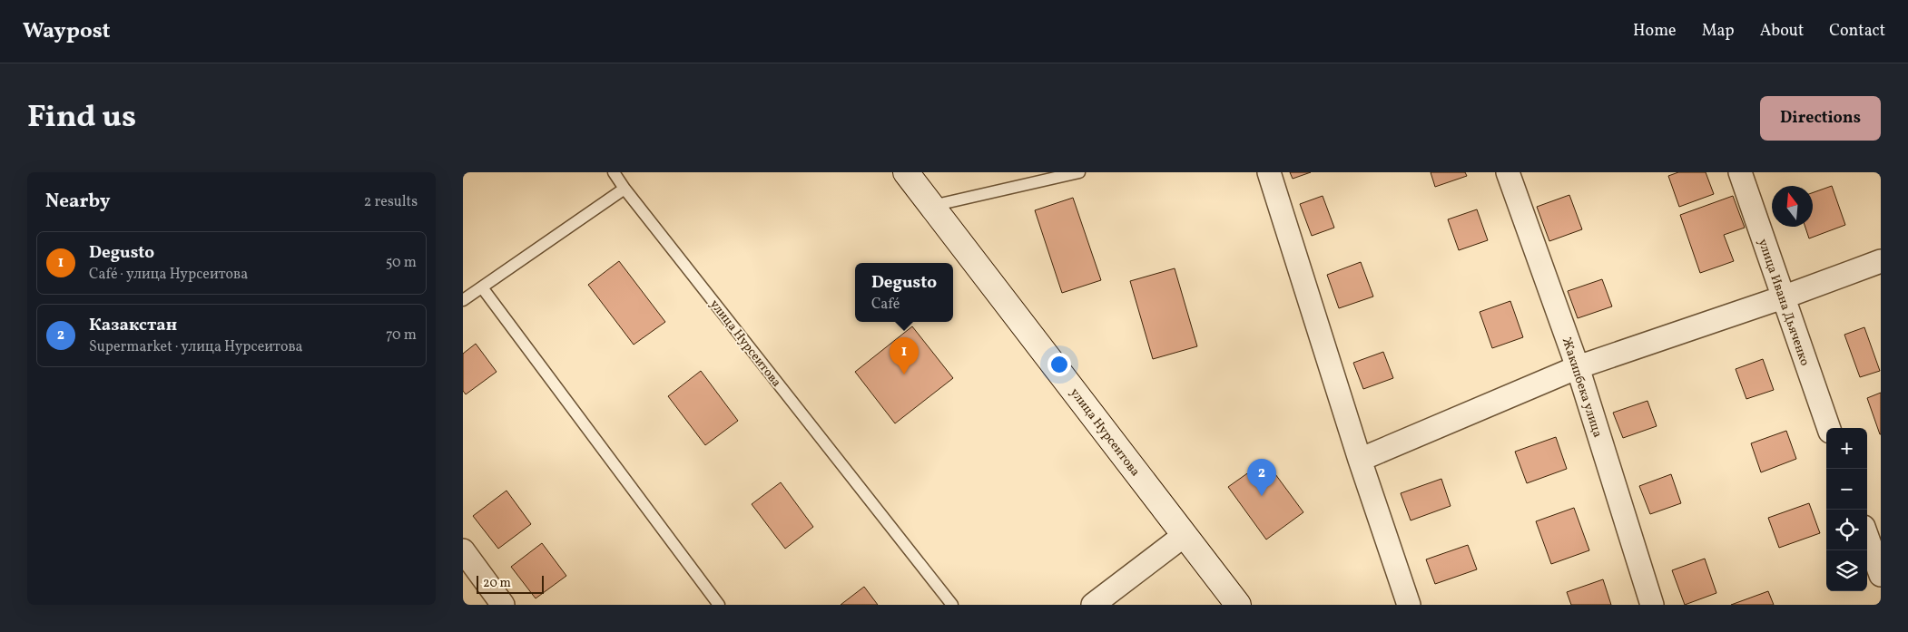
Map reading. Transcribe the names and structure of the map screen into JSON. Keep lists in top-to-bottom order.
{
  "streets": {
    "main road": ["улица Нурсеитова"],
    "street": ["улица Ивана Дьяченко", "Жакипбека улица"]
  },
  "scale_bar": "20 m",
  "north": "top",
  "page": {
    "header": "Waypost",
    "nav": [
      "Home",
      "Map",
      "About",
      "Contact"
    ],
    "title": "Find us",
    "buttons": "Directions",
    "heading": ["Nearby", "2 results"],
    "list": [
      {
        "mark": "1",
        "name": "Degusto",
        "note": "Café · улица Нурсеитова",
        "value": "50 m"
      },
      {
        "mark": "2",
        "name": "Казакстан",
        "note": "Supermarket · улица Нурсеитова",
        "value": "70 m"
      }
    ],
    "popup": ["Degusto", "Café"],
    "pins": ["1", "2"],
    "map_buttons": ["+", "−"],
    "scale": "20 m"
  }
}
